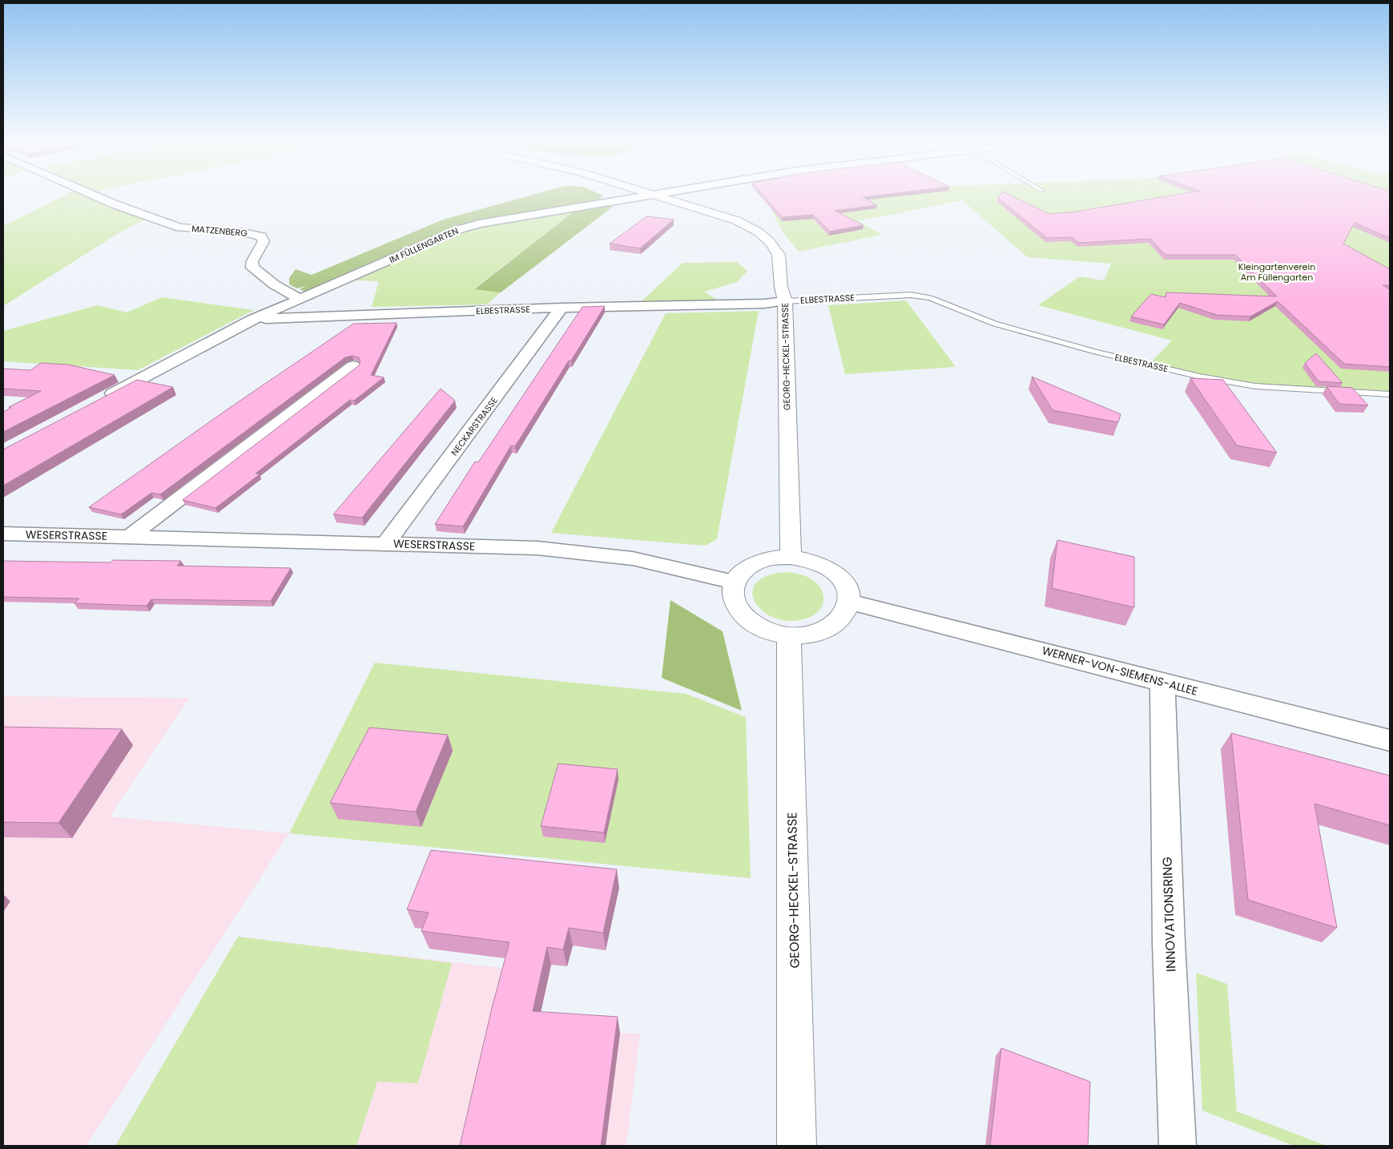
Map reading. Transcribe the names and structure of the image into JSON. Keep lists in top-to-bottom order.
{
  "streets": {
    "street": [
      "MATZENBERG",
      "IM FÜLLENGARTEN",
      "ELBESTRASSE",
      "GEORG-HECKEL-STRASSE",
      "NECKARSTRASSE",
      "WESERSTRASSE",
      "WERNER-VON-SIEMENS-ALLEE",
      "INNOVATIONSRING"
    ]
  },
  "crossings": [
    ["MATZENBERG", "IM FÜLLENGARTEN"],
    ["IM FÜLLENGARTEN", "ELBESTRASSE"],
    ["IM FÜLLENGARTEN", "GEORG-HECKEL-STRASSE"],
    ["ELBESTRASSE", "GEORG-HECKEL-STRASSE"],
    ["ELBESTRASSE", "NECKARSTRASSE"],
    ["GEORG-HECKEL-STRASSE", "WESERSTRASSE"],
    ["GEORG-HECKEL-STRASSE", "WERNER-VON-SIEMENS-ALLEE"],
    ["NECKARSTRASSE", "WESERSTRASSE"],
    ["WESERSTRASSE", "WERNER-VON-SIEMENS-ALLEE"],
    ["WERNER-VON-SIEMENS-ALLEE", "INNOVATIONSRING"]
  ],
  "parks": ["Kleingartenverein Am Füllengarten"]
}
